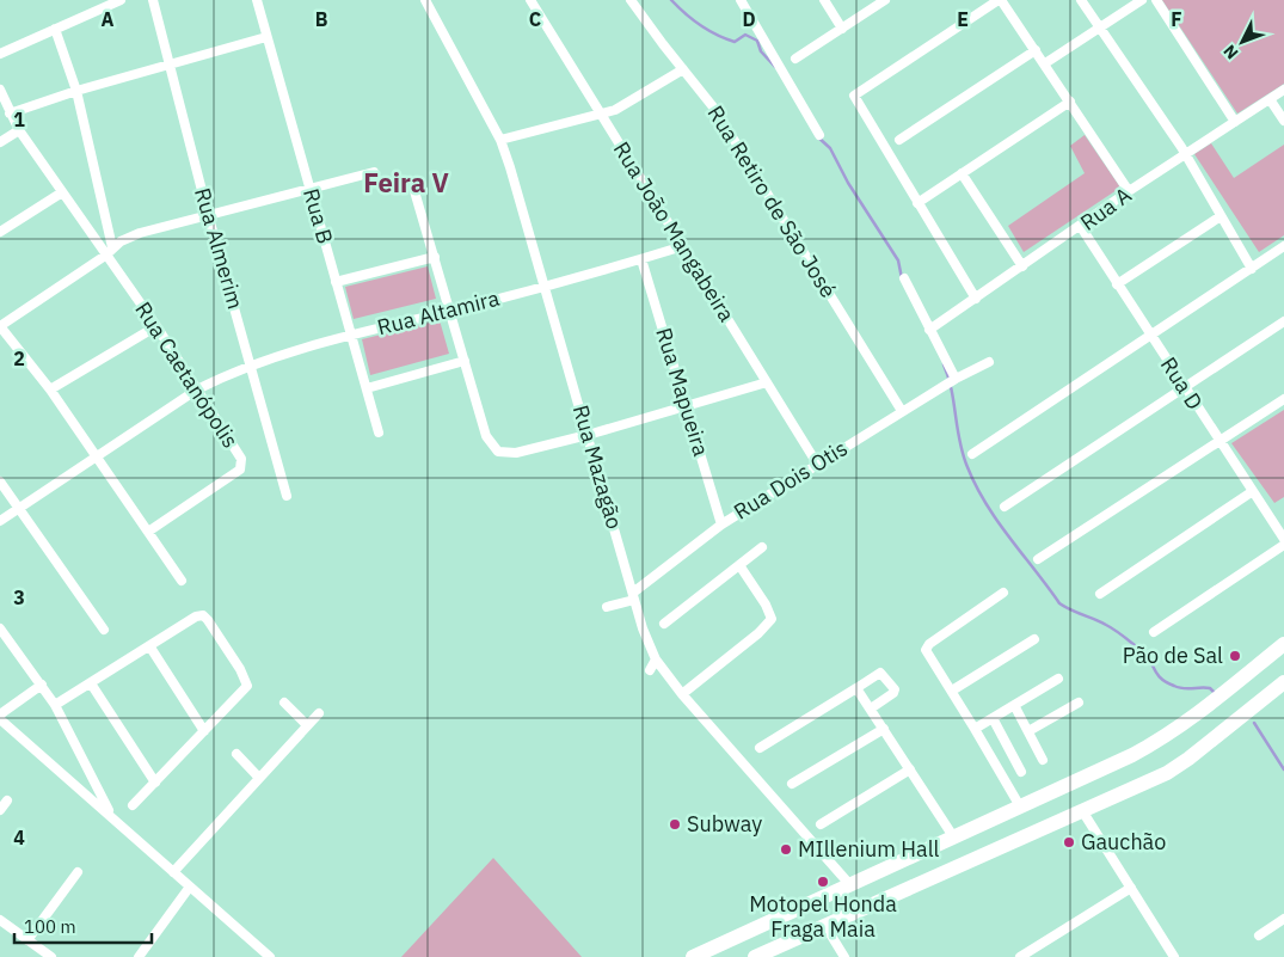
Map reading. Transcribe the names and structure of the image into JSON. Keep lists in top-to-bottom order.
{
  "streets": {
    "street": [
      "Rua Retiro de São José",
      "Rua A",
      "Rua B",
      "Rua João Mangabeira",
      "Rua Almerim",
      "Rua Altamira",
      "Rua Caetanópolis",
      "Rua D",
      "Rua Mapueira",
      "Rua Mazagão",
      "Rua Dois Otis"
    ]
  },
  "crossings": [
    ["Rua Retiro de São José", "Rua Dois Otis"],
    ["Rua A", "Rua D"],
    ["Rua B", "Rua Altamira"],
    ["Rua João Mangabeira", "Rua Altamira"],
    ["Rua João Mangabeira", "Rua Dois Otis"],
    ["Rua Almerim", "Rua Altamira"],
    ["Rua Altamira", "Rua Caetanópolis"],
    ["Rua Altamira", "Rua Mapueira"],
    ["Rua Altamira", "Rua Mazagão"],
    ["Rua Mapueira", "Rua Dois Otis"],
    ["Rua Mazagão", "Rua Dois Otis"]
  ],
  "districts": ["Feira V"],
  "places": [
    "Pão de Sal",
    "Subway",
    "Gauchão",
    "MIllenium Hall",
    "Motopel Honda Fraga Maia"
  ],
  "scale_bar": "100 m",
  "north": "bottom left",
  "grid": {
    "columns": [
      "A",
      "B",
      "C",
      "D",
      "E",
      "F"
    ],
    "rows": [
      "1",
      "2",
      "3",
      "4"
    ]
  }
}
